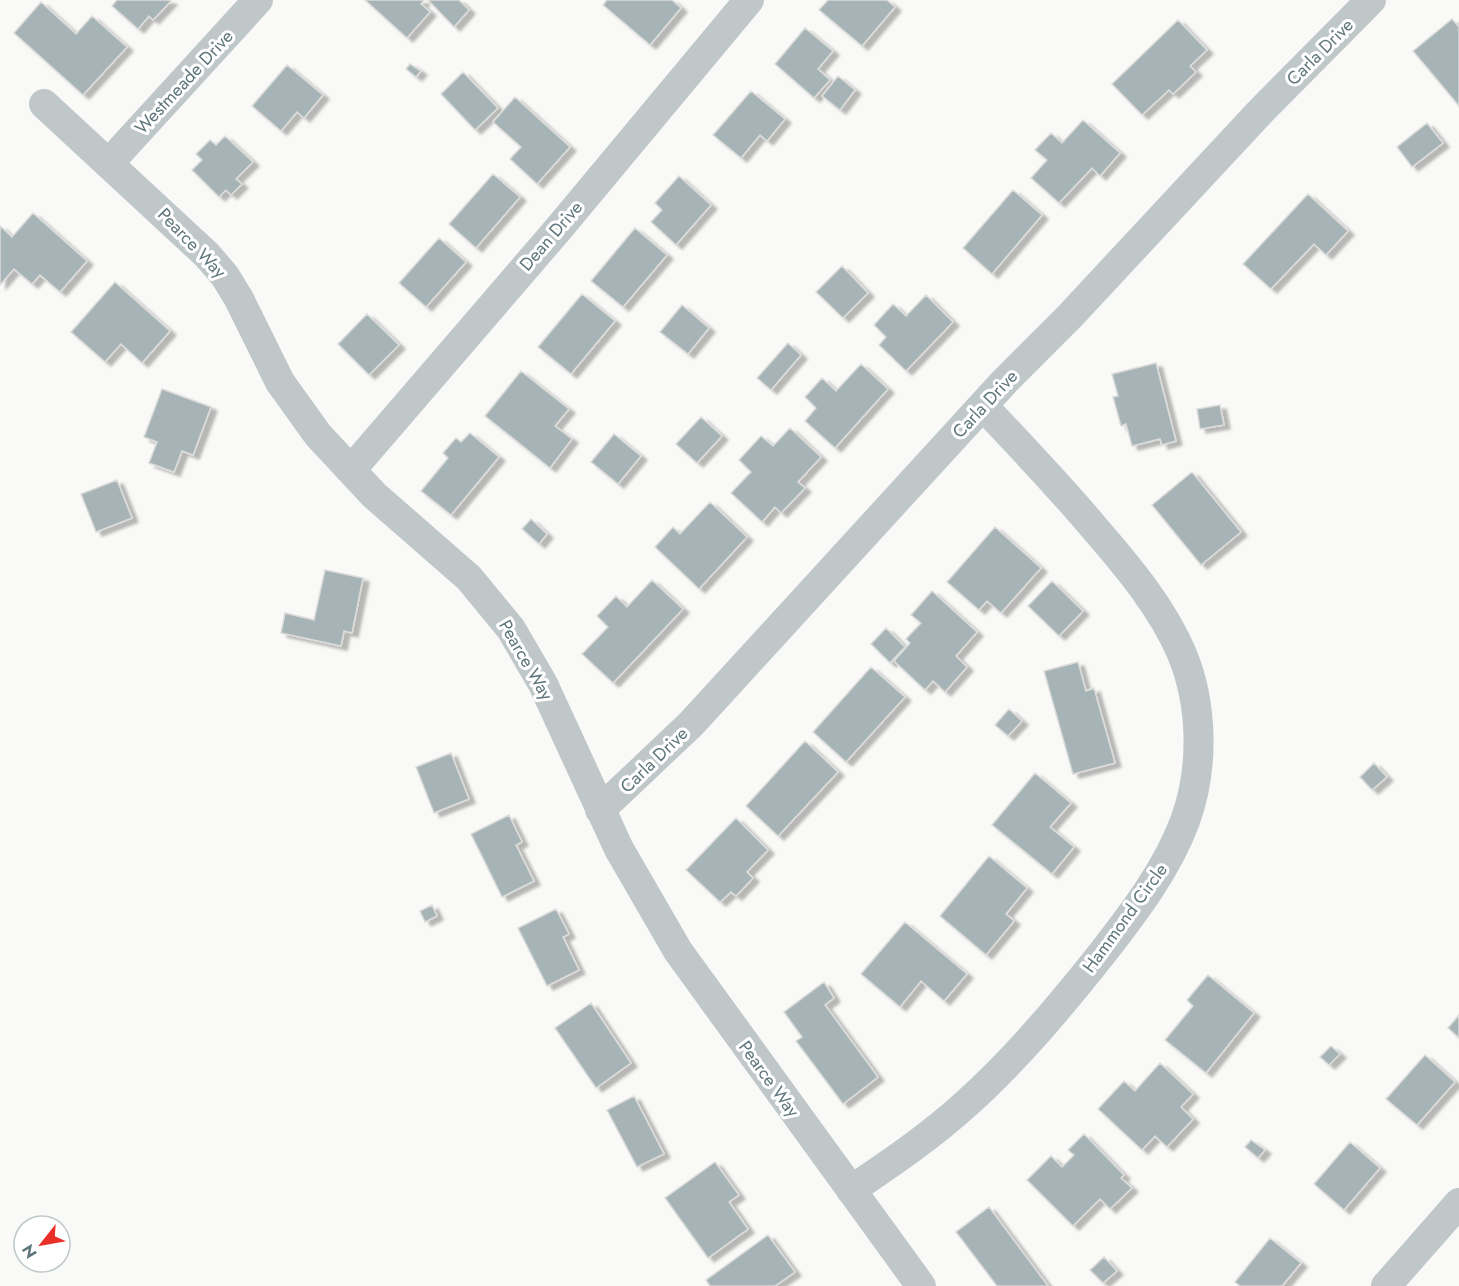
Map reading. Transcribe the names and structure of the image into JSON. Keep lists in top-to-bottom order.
{
  "streets": {
    "street": [
      "Carla Drive",
      "Westmeade Drive",
      "Dean Drive",
      "Pearce Way",
      "Hammond Circle"
    ]
  },
  "crossings": [
    ["Carla Drive", "Pearce Way"],
    ["Carla Drive", "Hammond Circle"],
    ["Westmeade Drive", "Pearce Way"],
    ["Dean Drive", "Pearce Way"],
    ["Pearce Way", "Hammond Circle"]
  ],
  "north": "bottom left"
}
